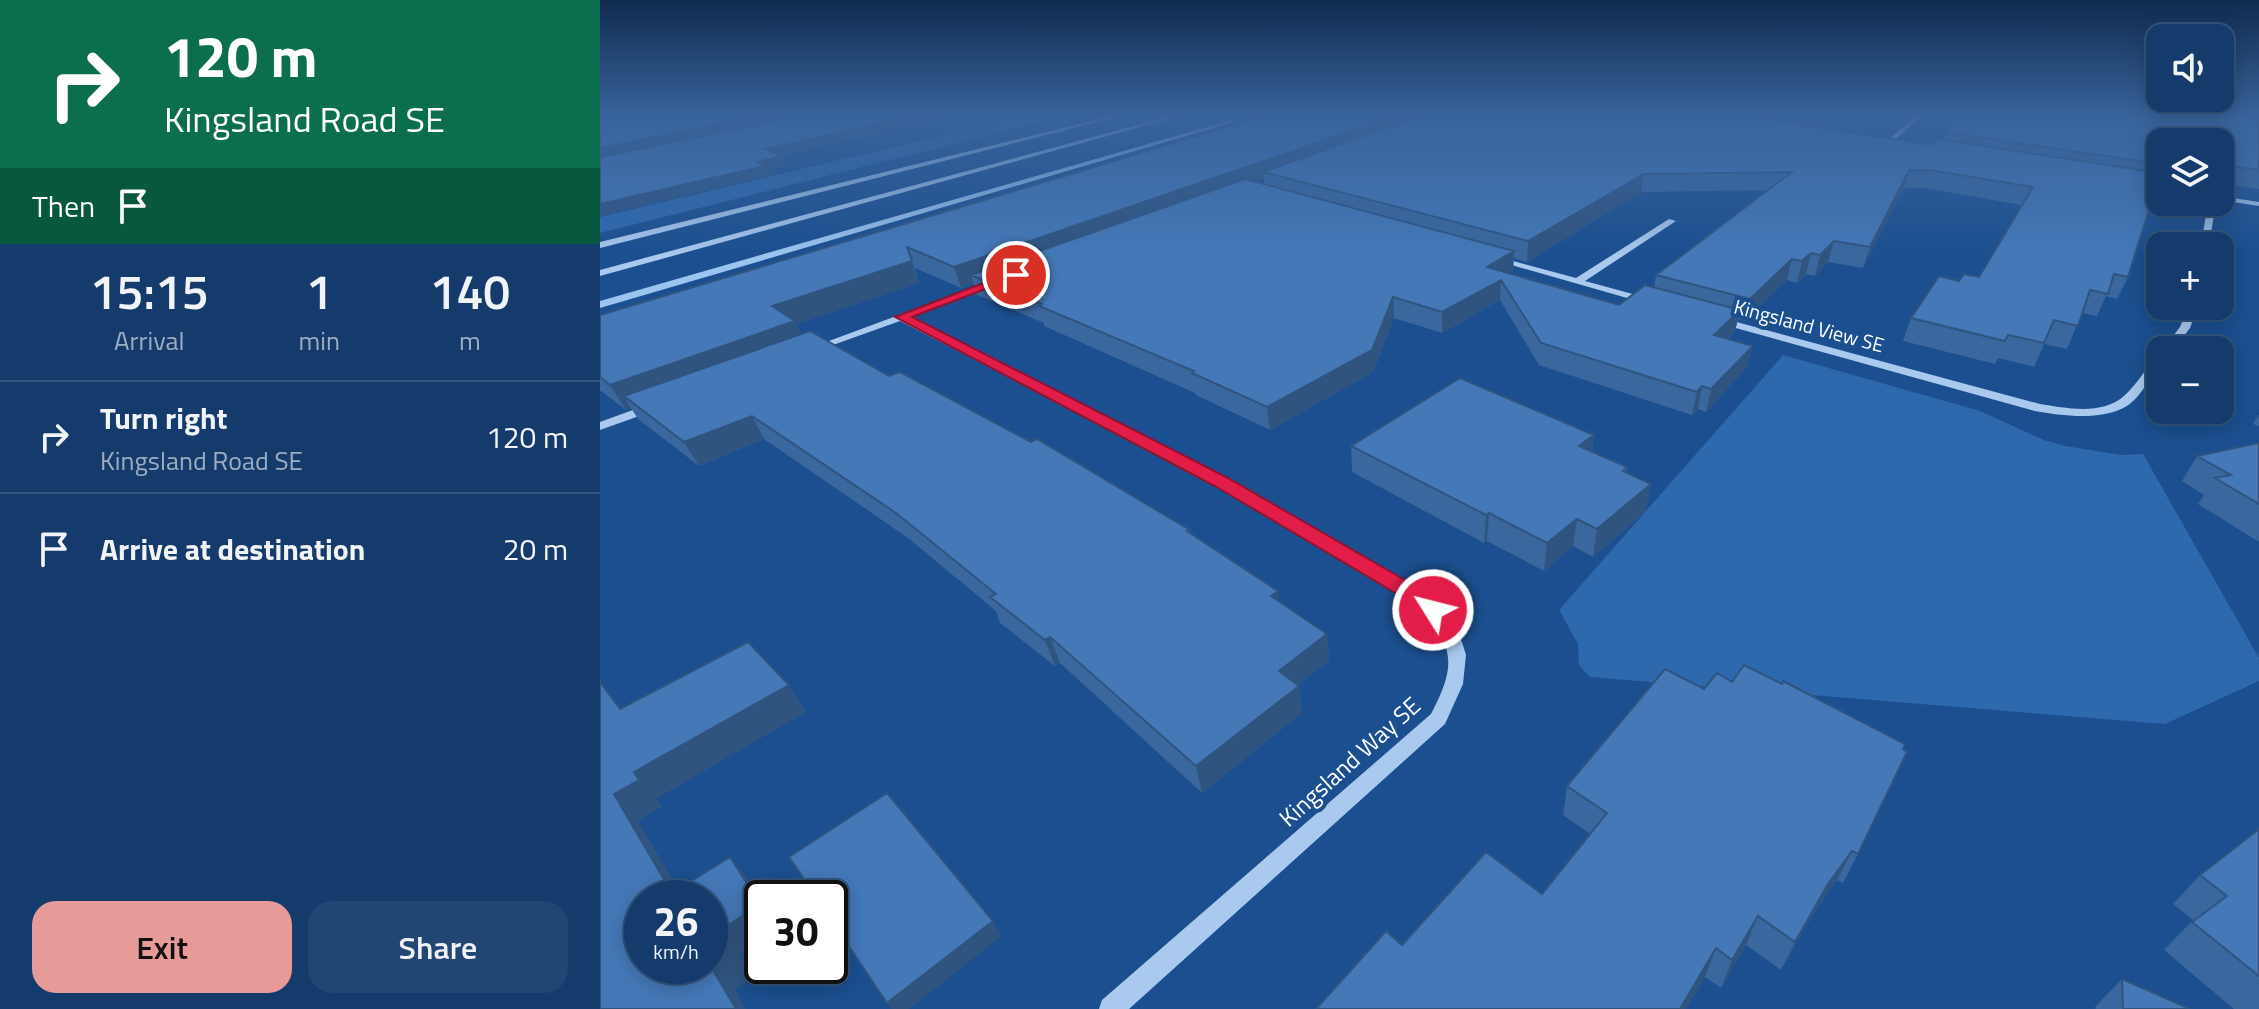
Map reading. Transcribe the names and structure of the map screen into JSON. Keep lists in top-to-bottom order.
{
  "streets": {
    "street": ["Kingsland View SE", "Kingsland Way SE"]
  },
  "page": {
    "turn": ["120 m", "Kingsland Road SE"],
    "map_buttons": ["+", "−"],
    "then": "Then",
    "eta": [
      "15:15",
      "Arrival",
      "1",
      "min",
      "140",
      "m"
    ],
    "list": [
      {
        "name": "Turn right",
        "note": "Kingsland Road SE",
        "value": "120 m"
      },
      {
        "name": "Arrive at destination",
        "value": "20 m"
      }
    ],
    "speed": "26 km/h",
    "limit": "30",
    "buttons": ["Exit", "Share"]
  }
}
